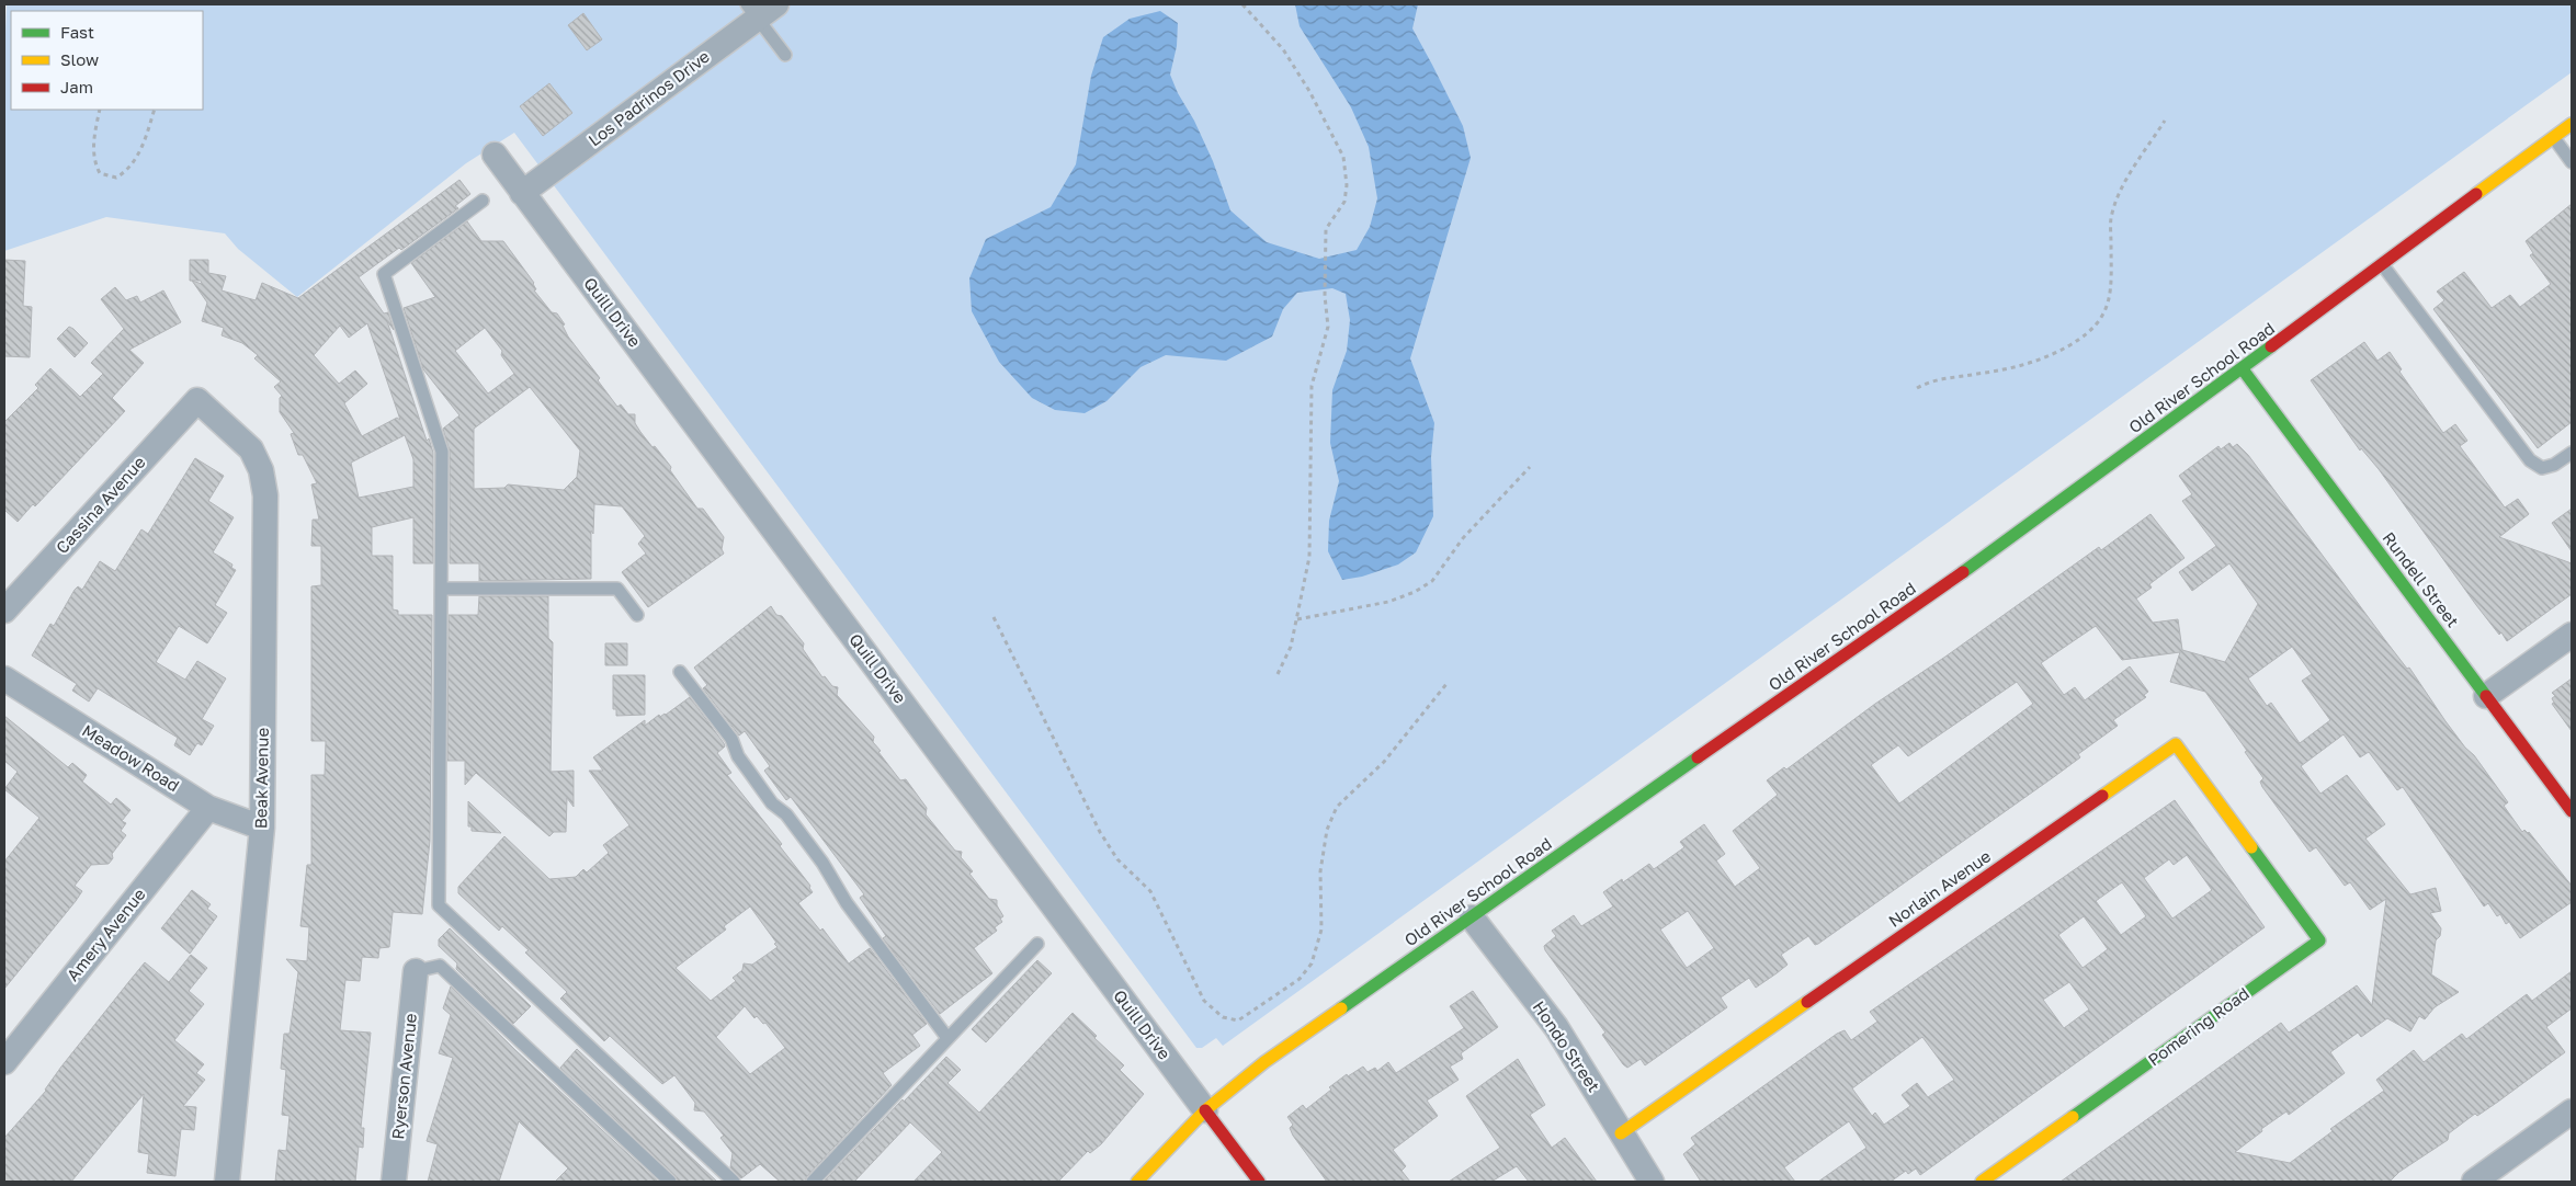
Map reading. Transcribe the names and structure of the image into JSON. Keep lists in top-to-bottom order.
{
  "streets": {
    "street": [
      "Los Padrinos Drive",
      "Quill Drive",
      "Old River School Road",
      "Cassina Avenue",
      "Rundell Street",
      "Meadow Road",
      "Beak Avenue",
      "Norlain Avenue",
      "Amery Avenue",
      "Pomering Road",
      "Hondo Street",
      "Ryerson Avenue"
    ]
  },
  "crossings": [
    ["Los Padrinos Drive", "Quill Drive"],
    ["Quill Drive", "Old River School Road"],
    ["Old River School Road", "Rundell Street"],
    ["Old River School Road", "Hondo Street"],
    ["Cassina Avenue", "Beak Avenue"],
    ["Meadow Road", "Beak Avenue"],
    ["Meadow Road", "Amery Avenue"],
    ["Norlain Avenue", "Pomering Road"],
    ["Norlain Avenue", "Hondo Street"]
  ],
  "legend": ["Fast", "Slow", "Jam"]
}
